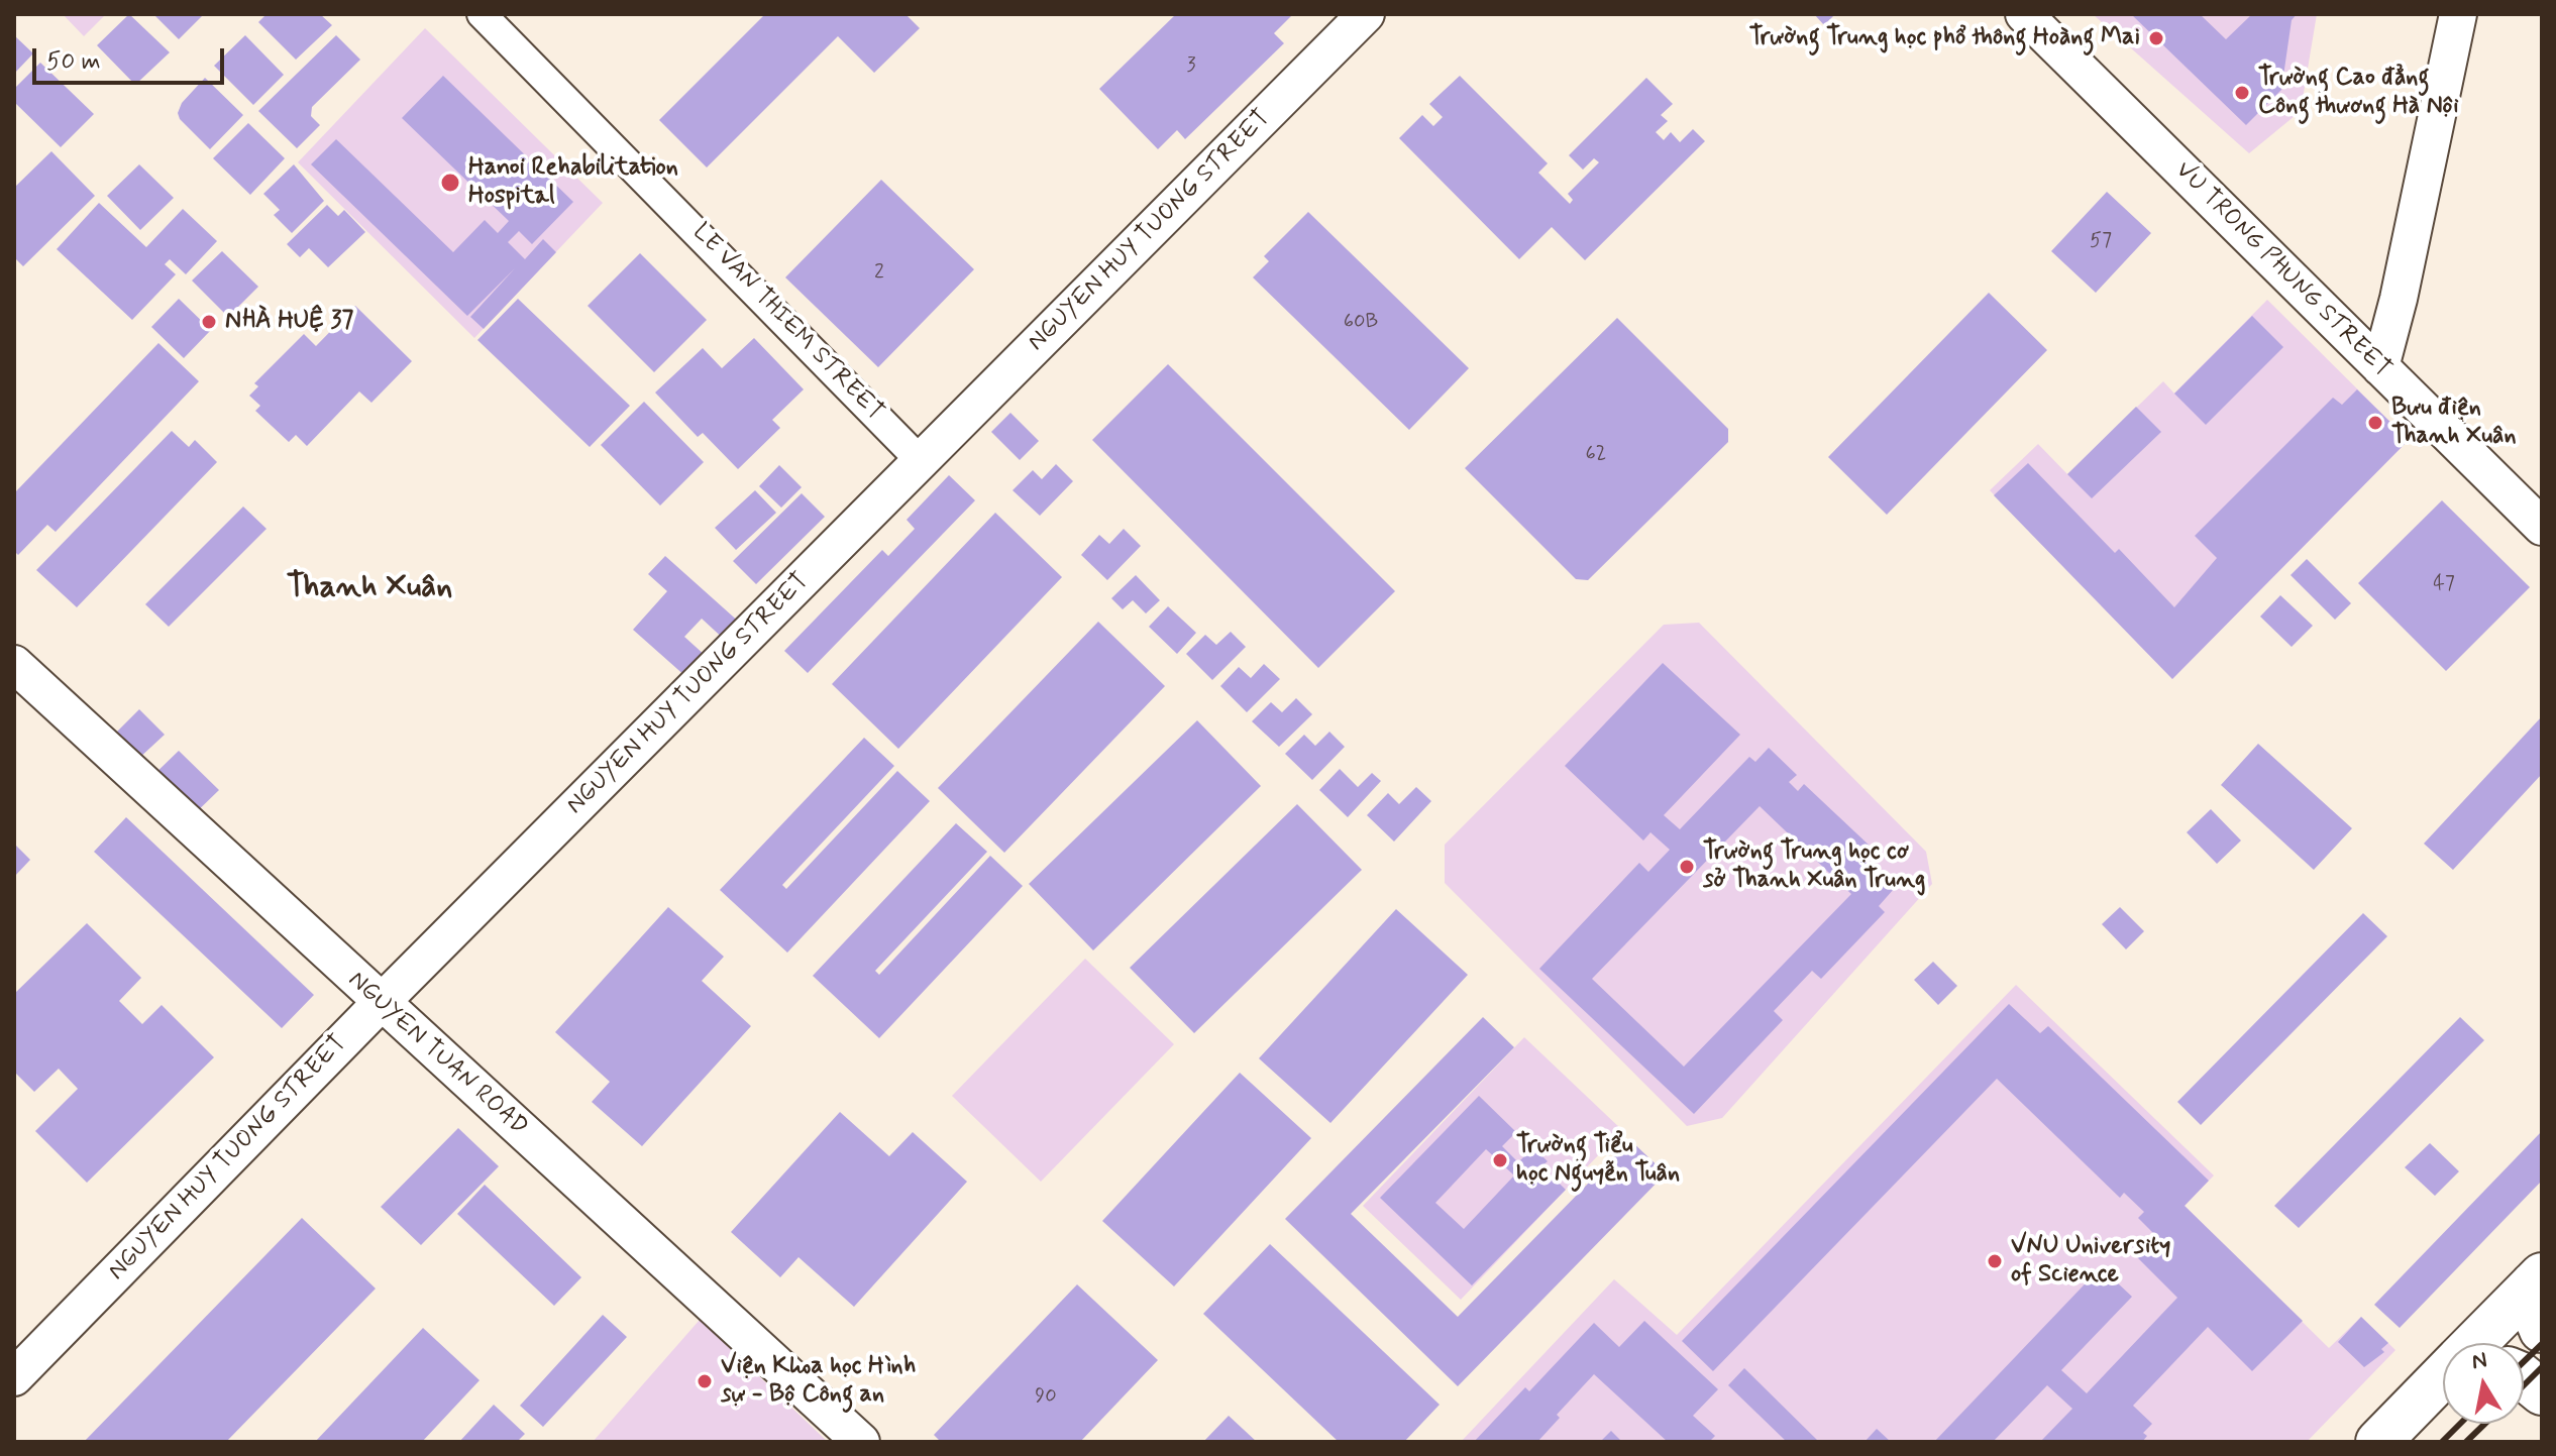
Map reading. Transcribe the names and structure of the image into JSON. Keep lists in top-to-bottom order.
{
  "streets": {
    "street": [
      "NGUYEN HUY TUONG STREET",
      "VU TRONG PHUNG STREET",
      "LE VAN THIEM STREET",
      "NGUYEN TUAN ROAD"
    ]
  },
  "crossings": [
    ["NGUYEN HUY TUONG STREET", "LE VAN THIEM STREET"],
    ["NGUYEN HUY TUONG STREET", "NGUYEN TUAN ROAD"]
  ],
  "districts": ["Thanh Xuân"],
  "places": [
    "Trường Trung học phổ thông Hoàng Mai",
    "Trường Cao đẳng Công thương Hà Nội",
    "Hanoi Rehabilitation Hospital",
    "NHÀ HUỆ 37",
    "Bưu điện Thanh Xuân",
    "Trường Trung học cơ sở Thanh Xuân Trung",
    "Trường Tiểu học Nguyễn Tuân",
    "VNU University of Science",
    "Viện Khoa học Hình sự - Bộ Công an"
  ],
  "house_numbers": [
    "3",
    "57",
    "2",
    "60B",
    "62",
    "47",
    "90"
  ],
  "scale_bar": "50 m",
  "north": "top"
}
